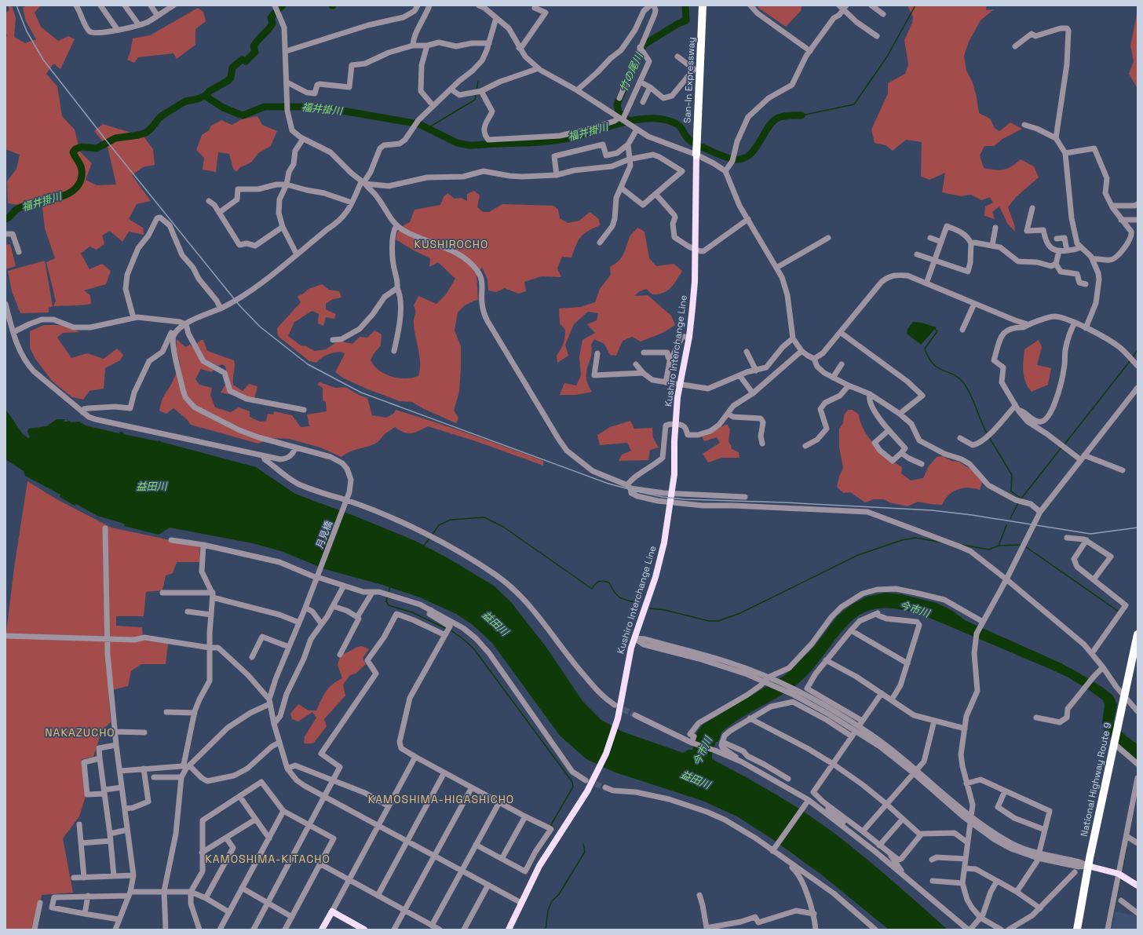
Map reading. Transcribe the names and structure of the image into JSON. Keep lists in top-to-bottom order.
{
  "streets": {
    "highway": ["San-In Expressway", "National Highway Route 9"],
    "main road": ["Kushiro Interchange Line"],
    "street": ["月見橋"]
  },
  "crossings": [
    ["San-In Expressway", "Kushiro Interchange Line"]
  ],
  "districts": [
    "KUSHIROCHO",
    "NAKAZUCHO",
    "KAMOSHIMA-HIGASHICHO",
    "KAMOSHIMA-KITACHO"
  ],
  "water": [
    "竹の尾川",
    "福井掛川",
    "益田川",
    "今市川"
  ]
}
